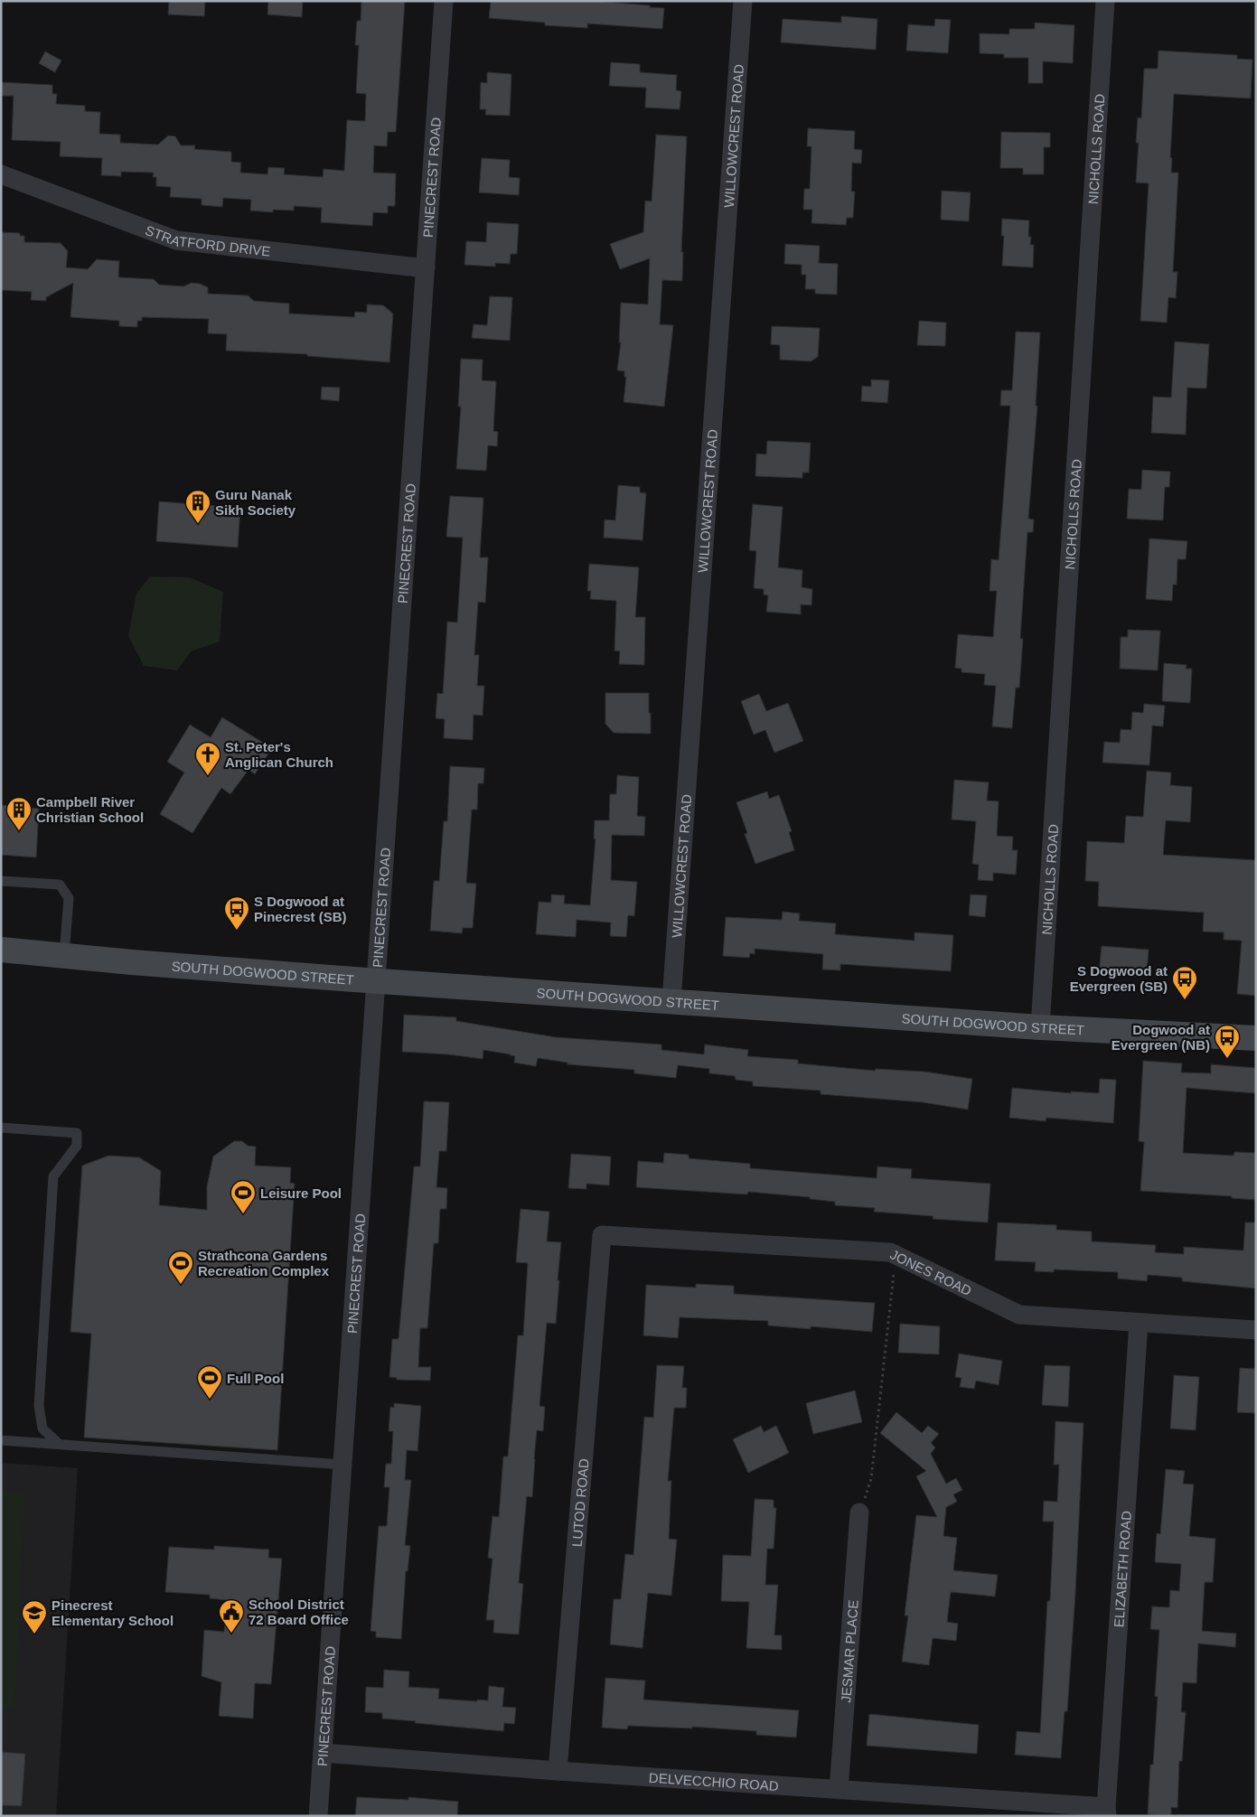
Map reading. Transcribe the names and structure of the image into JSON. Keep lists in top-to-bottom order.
{
  "streets": {
    "main road": ["SOUTH DOGWOOD STREET"],
    "street": [
      "WILLOWCREST ROAD",
      "NICHOLLS ROAD",
      "PINECREST ROAD",
      "STRATFORD DRIVE",
      "JONES ROAD",
      "LUTOD ROAD",
      "ELIZABETH ROAD",
      "JESMAR PLACE",
      "DELVECCHIO ROAD"
    ]
  },
  "crossings": [
    ["WILLOWCREST ROAD", "SOUTH DOGWOOD STREET"],
    ["NICHOLLS ROAD", "SOUTH DOGWOOD STREET"],
    ["PINECREST ROAD", "STRATFORD DRIVE"],
    ["PINECREST ROAD", "SOUTH DOGWOOD STREET"],
    ["PINECREST ROAD", "DELVECCHIO ROAD"],
    ["JONES ROAD", "LUTOD ROAD"],
    ["JONES ROAD", "ELIZABETH ROAD"],
    ["LUTOD ROAD", "DELVECCHIO ROAD"],
    ["ELIZABETH ROAD", "DELVECCHIO ROAD"],
    ["JESMAR PLACE", "DELVECCHIO ROAD"]
  ],
  "places": {
    "building": ["Guru Nanak Sikh Society", "Campbell River Christian School"],
    "church": ["St. Peter's Anglican Church"],
    "bus stop": ["S Dogwood at Pinecrest (SB)", "S Dogwood at Evergreen (SB)", "Dogwood at Evergreen (NB)"],
    "sports": ["Leisure Pool", "Strathcona Gardens Recreation Complex", "Full Pool"],
    "public building": ["School District 72 Board Office"],
    "school or university": ["Pinecrest Elementary School"]
  }
}
